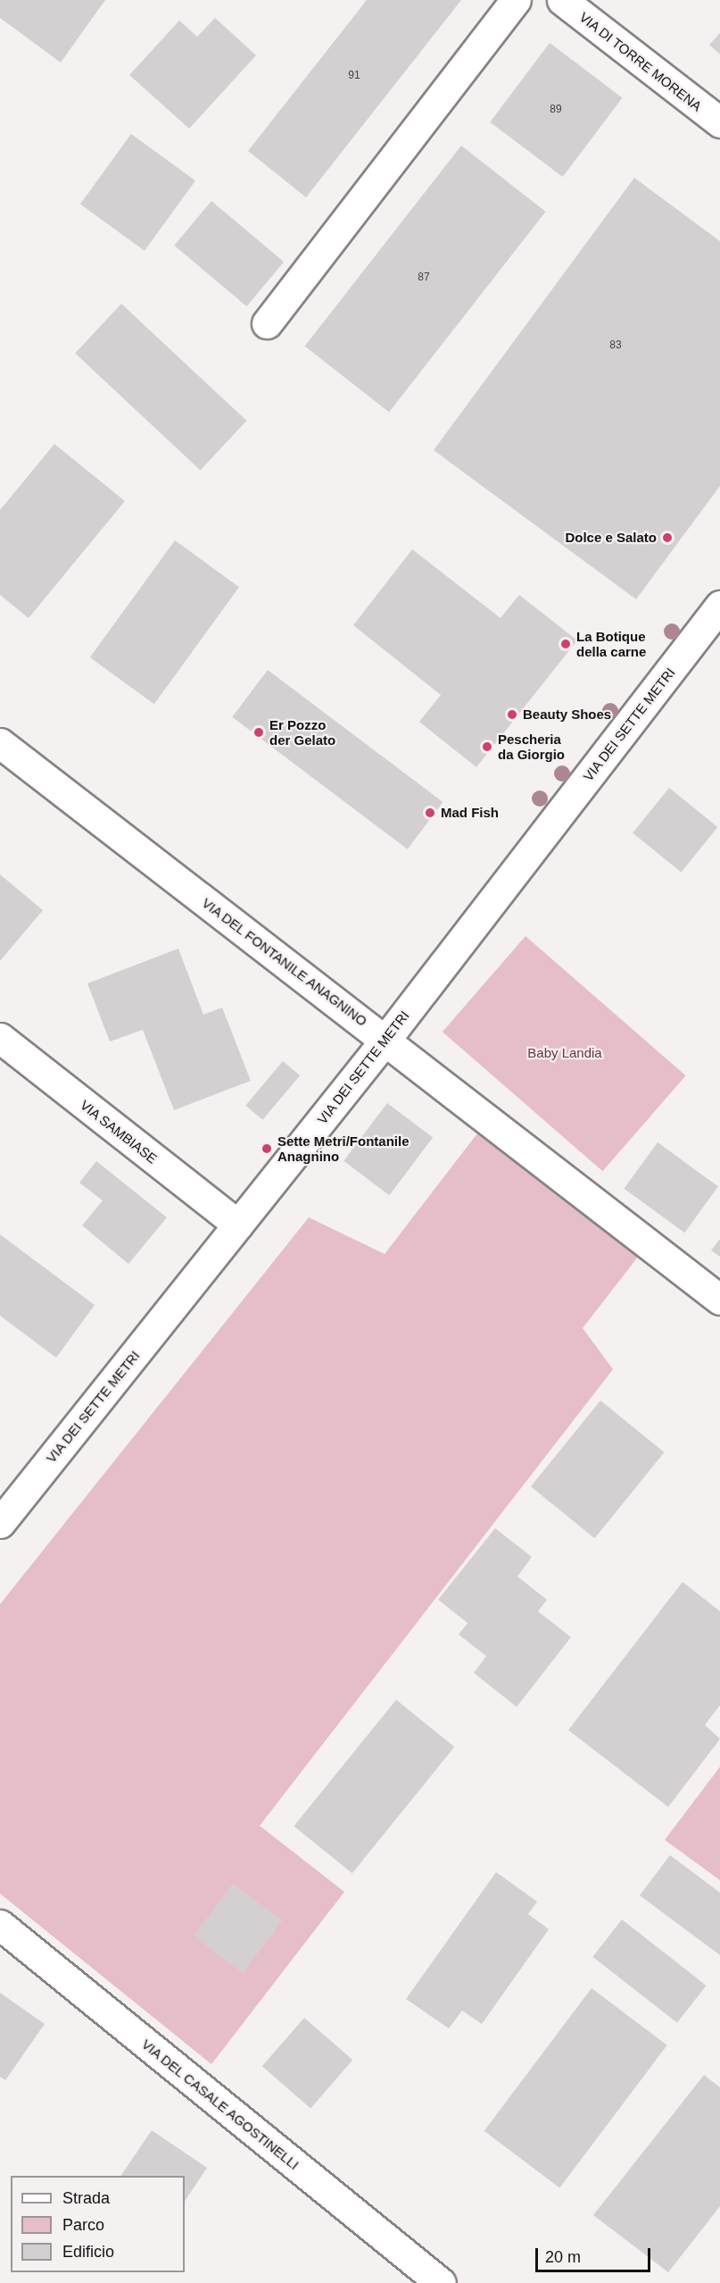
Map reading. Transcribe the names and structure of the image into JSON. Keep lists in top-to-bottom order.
{
  "streets": {
    "street": [
      "VIA DI TORRE MORENA",
      "VIA DEI SETTE METRI",
      "VIA DEL FONTANILE ANAGNINO",
      "VIA SAMBIASE",
      "VIA DEL CASALE AGOSTINELLI"
    ]
  },
  "crossings": [
    ["VIA DEI SETTE METRI", "VIA DEL FONTANILE ANAGNINO"],
    ["VIA DEI SETTE METRI", "VIA SAMBIASE"]
  ],
  "parks": ["Baby Landia"],
  "places": [
    "Dolce e Salato",
    "La Botique della carne",
    "Beauty Shoes",
    "Er Pozzo der Gelato",
    "Pescheria da Giorgio",
    "Mad Fish",
    "Sette Metri/Fontanile Anagnino"
  ],
  "house_numbers": [
    "91",
    "89",
    "87",
    "83"
  ],
  "legend": ["Strada", "Parco", "Edificio"],
  "scale_bar": "20 m"
}
